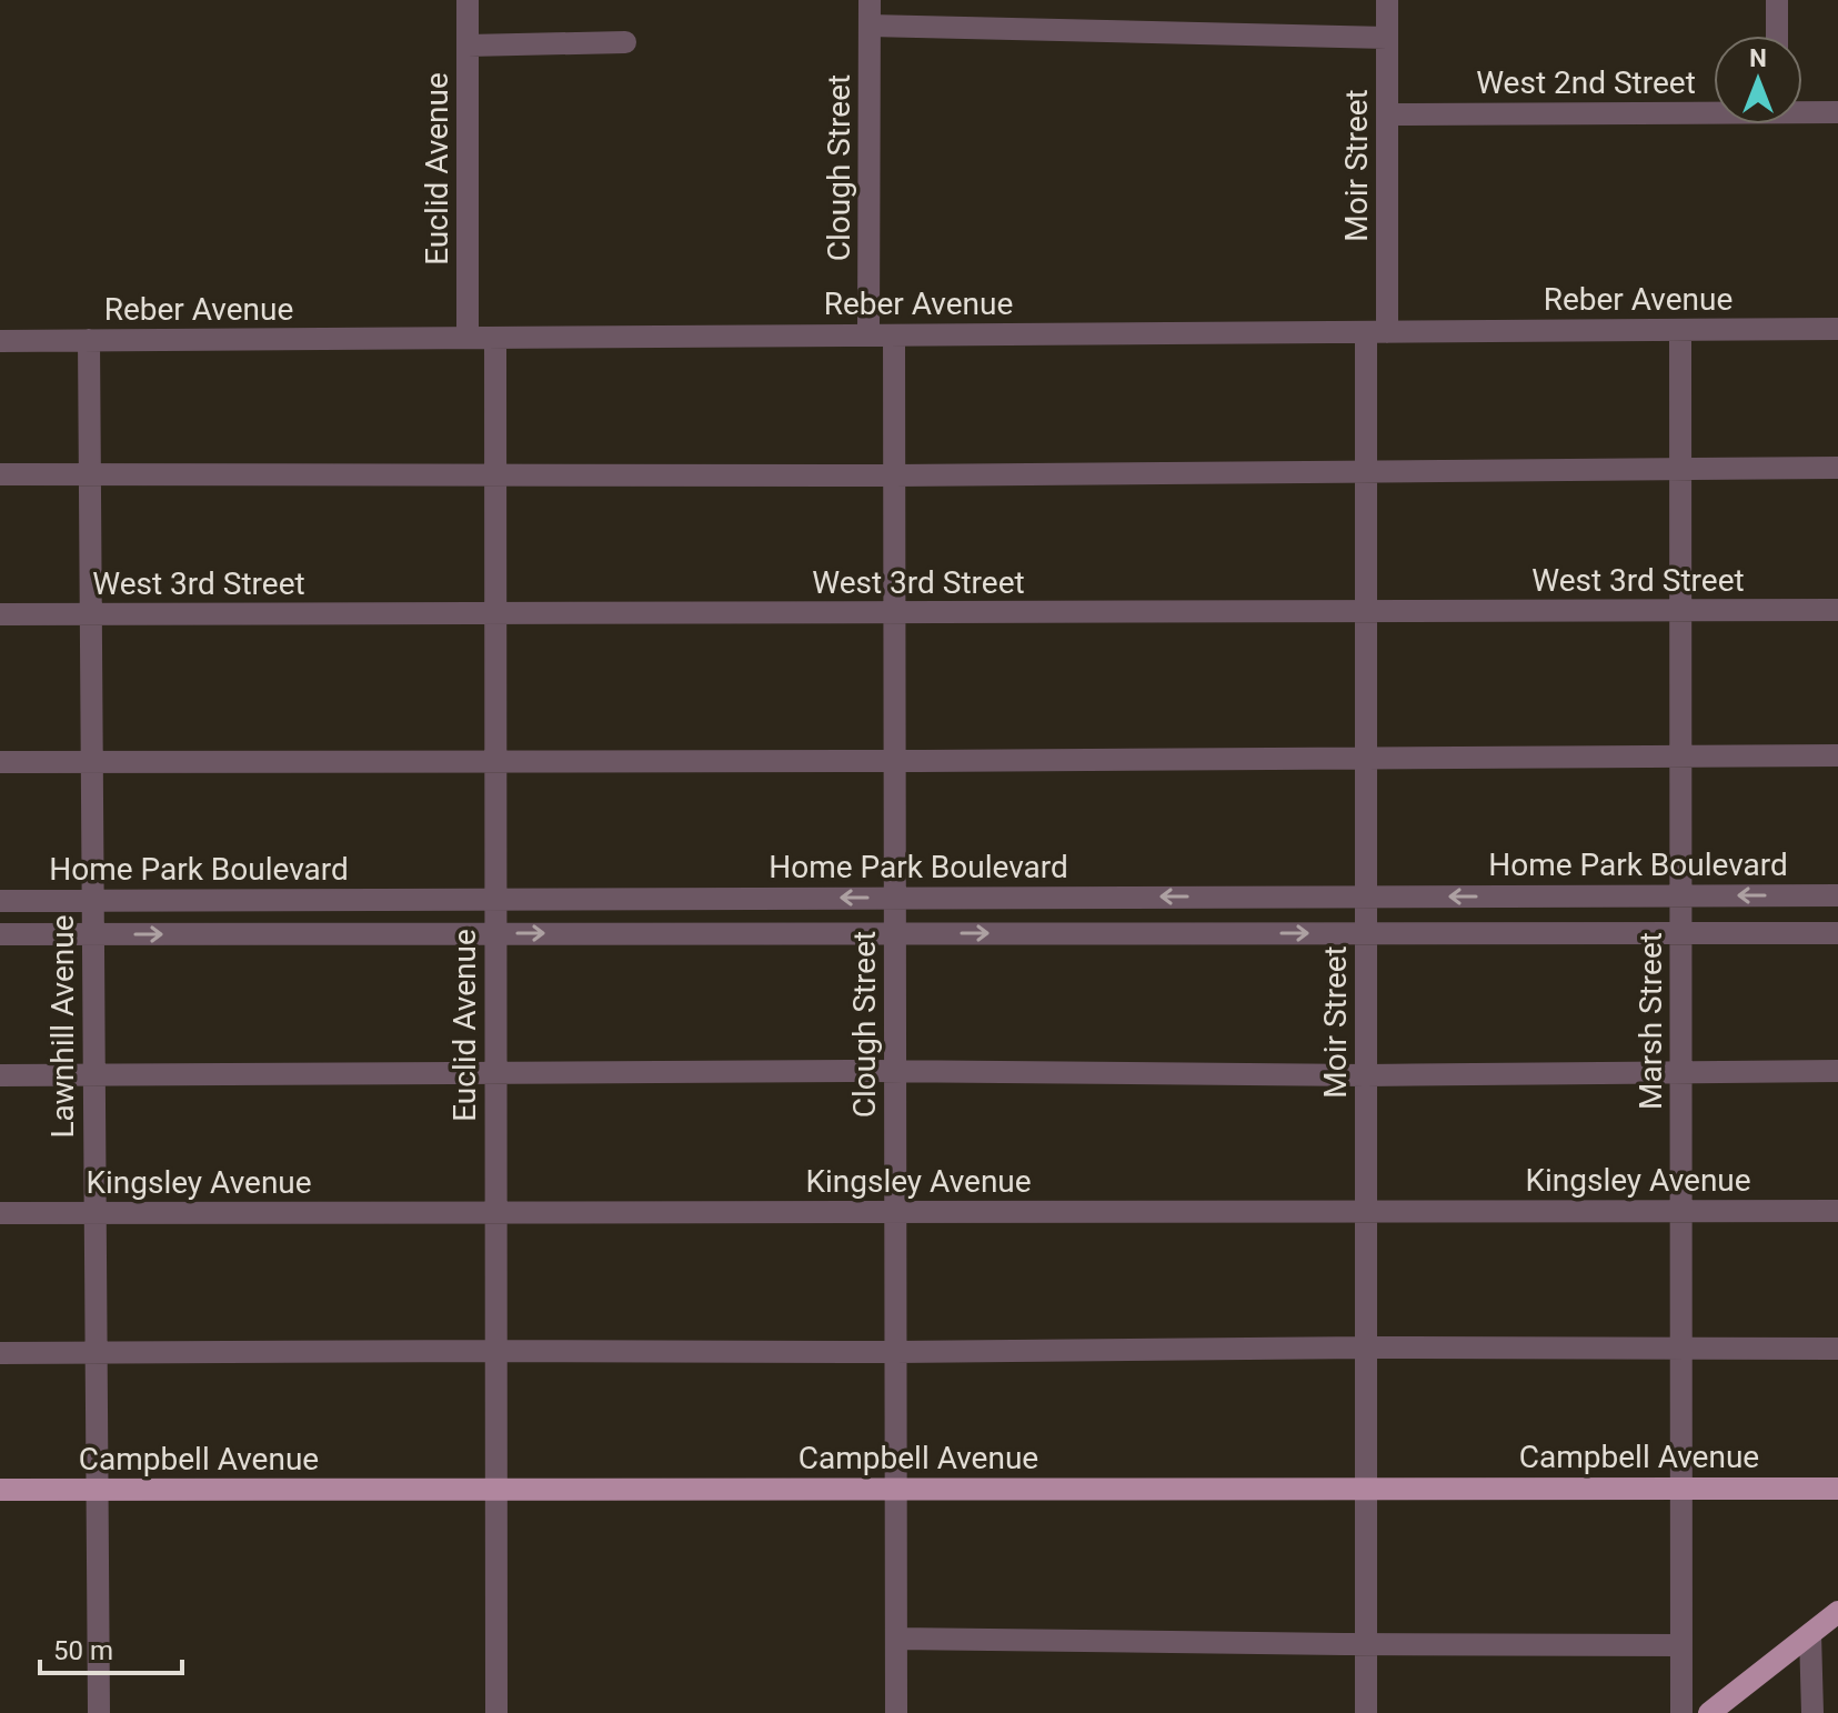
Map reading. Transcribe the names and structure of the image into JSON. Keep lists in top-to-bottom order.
{
  "streets": {
    "main road": ["Campbell Avenue"],
    "street": [
      "West 2nd Street",
      "Moir Street",
      "Clough Street",
      "Euclid Avenue",
      "Reber Avenue",
      "West 3rd Street",
      "Home Park Boulevard",
      "Marsh Street",
      "Lawnhill Avenue",
      "Kingsley Avenue"
    ]
  },
  "crossings": [
    ["West 2nd Street", "Moir Street"],
    ["Moir Street", "Reber Avenue"],
    ["Moir Street", "West 3rd Street"],
    ["Moir Street", "Home Park Boulevard"],
    ["Moir Street", "Kingsley Avenue"],
    ["Moir Street", "Campbell Avenue"],
    ["Clough Street", "Reber Avenue"],
    ["Clough Street", "West 3rd Street"],
    ["Clough Street", "Home Park Boulevard"],
    ["Clough Street", "Kingsley Avenue"],
    ["Clough Street", "Campbell Avenue"],
    ["Euclid Avenue", "Reber Avenue"],
    ["Euclid Avenue", "West 3rd Street"],
    ["Euclid Avenue", "Home Park Boulevard"],
    ["Euclid Avenue", "Kingsley Avenue"],
    ["Euclid Avenue", "Campbell Avenue"],
    ["Reber Avenue", "Marsh Street"],
    ["Reber Avenue", "Lawnhill Avenue"],
    ["West 3rd Street", "Marsh Street"],
    ["West 3rd Street", "Lawnhill Avenue"],
    ["Home Park Boulevard", "Marsh Street"],
    ["Home Park Boulevard", "Lawnhill Avenue"],
    ["Marsh Street", "Kingsley Avenue"],
    ["Marsh Street", "Campbell Avenue"],
    ["Lawnhill Avenue", "Kingsley Avenue"],
    ["Lawnhill Avenue", "Campbell Avenue"]
  ],
  "scale_bar": "50 m",
  "north": "top"
}
